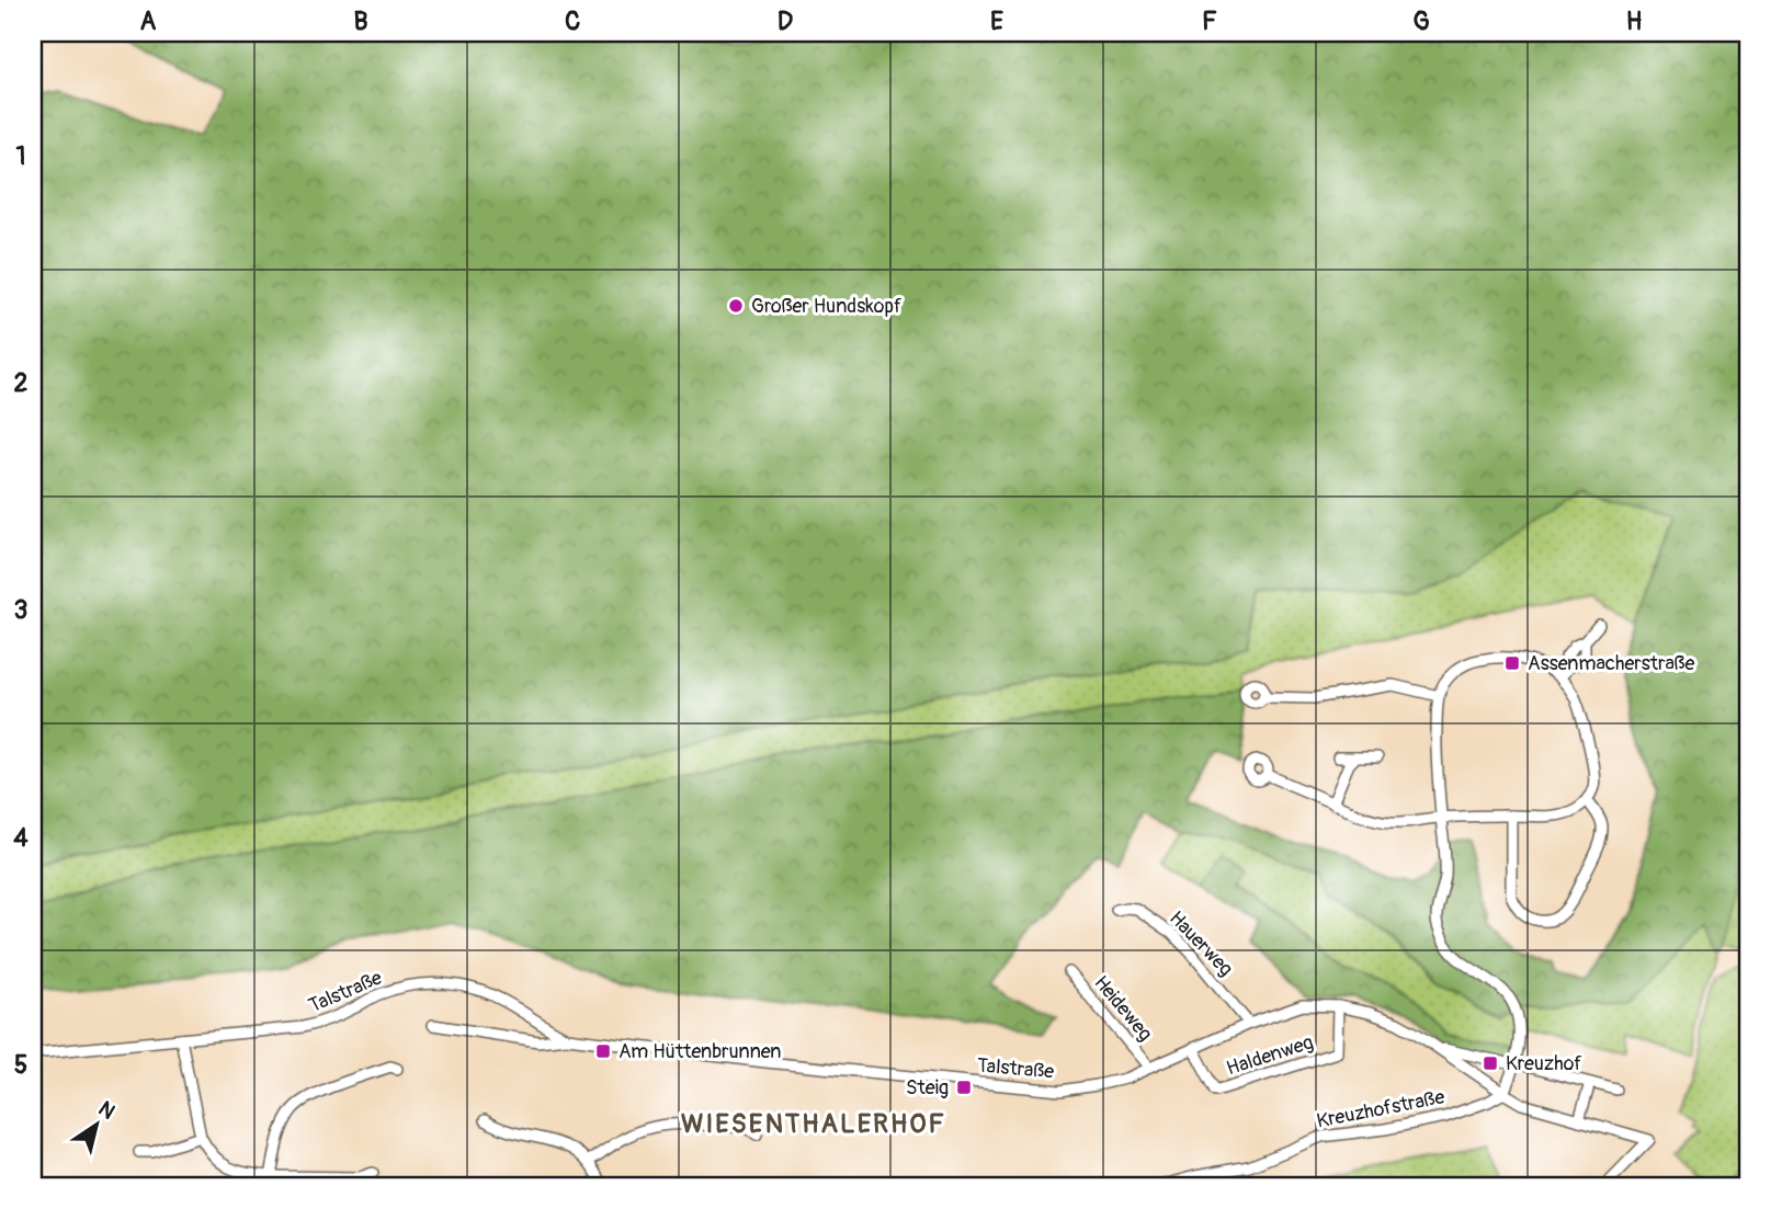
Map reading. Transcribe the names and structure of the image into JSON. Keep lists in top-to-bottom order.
{
  "streets": {
    "street": [
      "Hauerweg",
      "Talstraße",
      "Heideweg",
      "Haldenweg",
      "Kreuzhofstraße"
    ]
  },
  "crossings": [
    ["Hauerweg", "Talstraße"],
    ["Talstraße", "Heideweg"],
    ["Talstraße", "Haldenweg"],
    ["Talstraße", "Kreuzhofstraße"]
  ],
  "districts": ["WIESENTHALERHOF"],
  "places": {
    "other": ["Großer Hundskopf"],
    "transit": [
      "Assenmacherstraße",
      "Am Hüttenbrunnen",
      "Kreuzhof",
      "Steig"
    ]
  },
  "north": "top right",
  "grid": {
    "columns": [
      "A",
      "B",
      "C",
      "D",
      "E",
      "F",
      "G",
      "H"
    ],
    "rows": [
      "1",
      "2",
      "3",
      "4",
      "5"
    ]
  }
}
